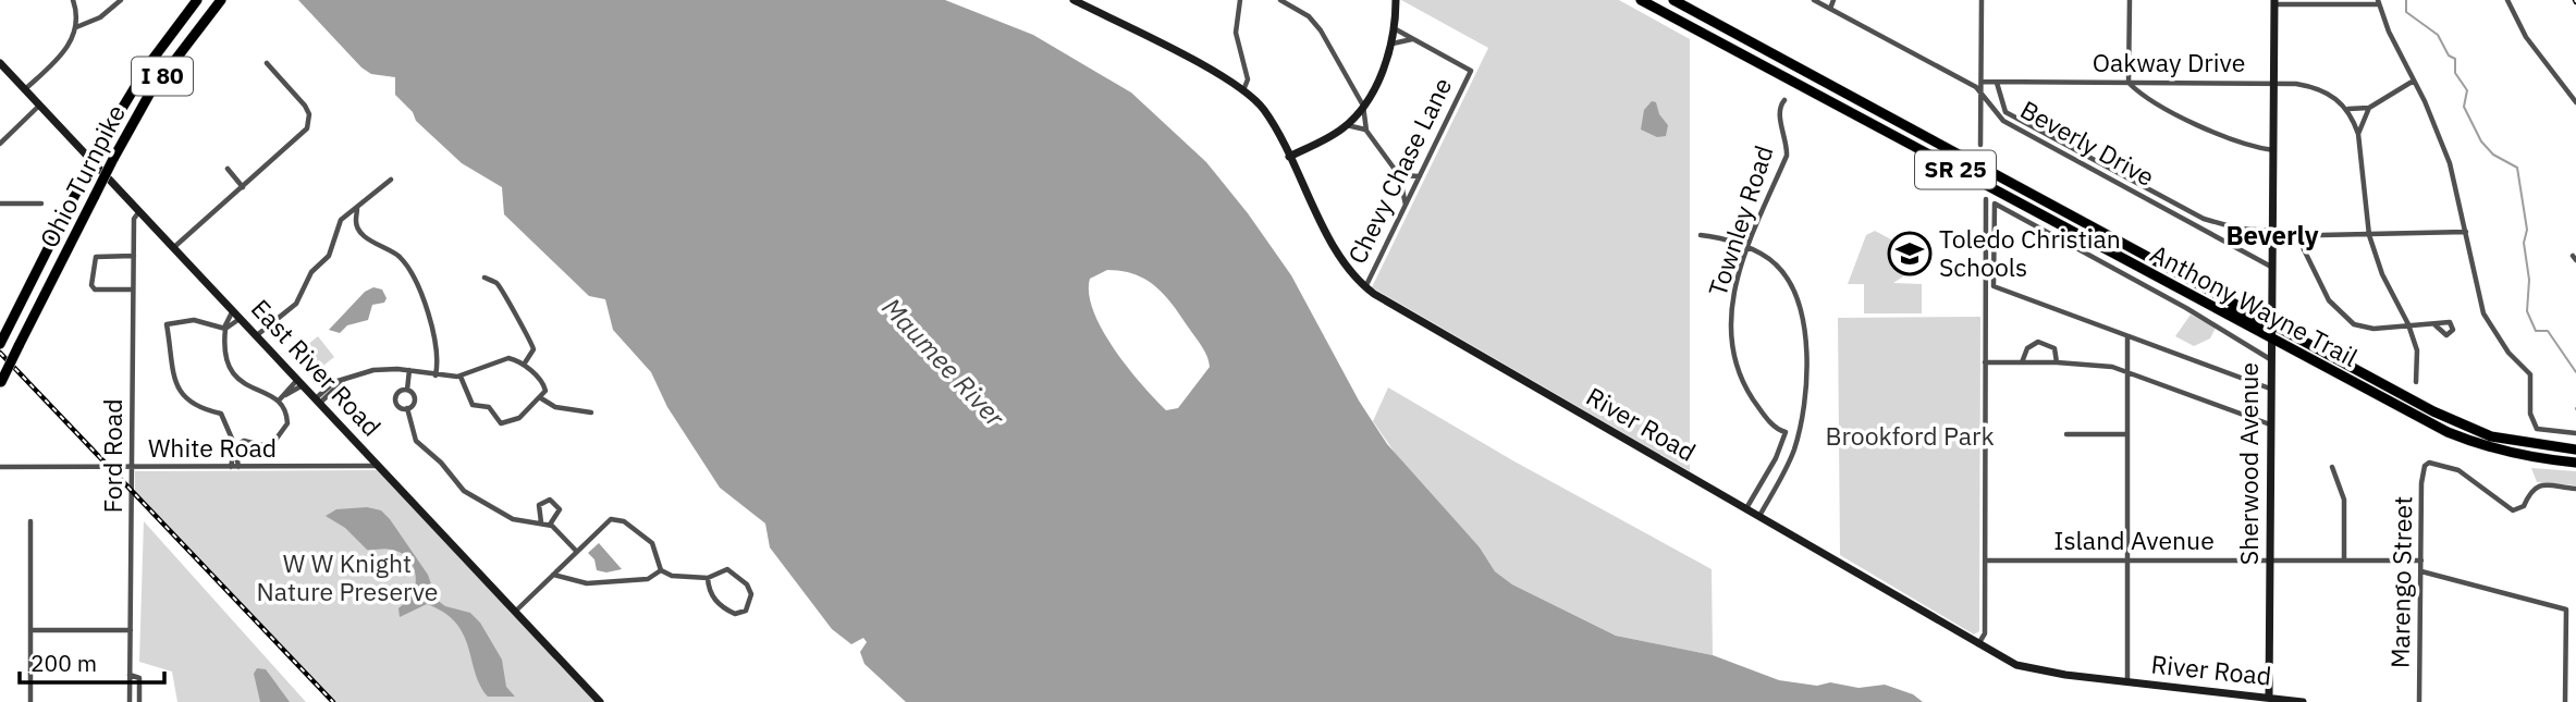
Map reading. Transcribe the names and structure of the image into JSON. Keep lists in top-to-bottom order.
{
  "streets": {
    "highway": [
      "I 80",
      "SR 25",
      "Ohio Turnpike",
      "Anthony Wayne Trail"
    ],
    "street": [
      "Oakway Drive",
      "Beverly Drive",
      "Chevy Chase Lane",
      "Townley Road",
      "East River Road",
      "River Road",
      "White Road",
      "Ford Road",
      "Sherwood Avenue",
      "Island Avenue",
      "Marengo Street"
    ]
  },
  "crossings": [
    ["Oakway Drive", "Beverly Drive"],
    ["Oakway Drive", "Sherwood Avenue"],
    ["Beverly Drive", "Sherwood Avenue"],
    ["Chevy Chase Lane", "River Road"],
    ["Anthony Wayne Trail", "Sherwood Avenue"],
    ["East River Road", "White Road"],
    ["East River Road", "Ford Road"],
    ["River Road", "Sherwood Avenue"],
    ["White Road", "Ford Road"],
    ["Sherwood Avenue", "Island Avenue"],
    ["Island Avenue", "Marengo Street"]
  ],
  "districts": ["Beverly"],
  "water": ["Maumee River"],
  "parks": ["Brookford Park", "W W Knight Nature Preserve"],
  "places": {
    "school or university": ["Toledo Christian Schools"]
  },
  "scale_bar": "200 m"
}
